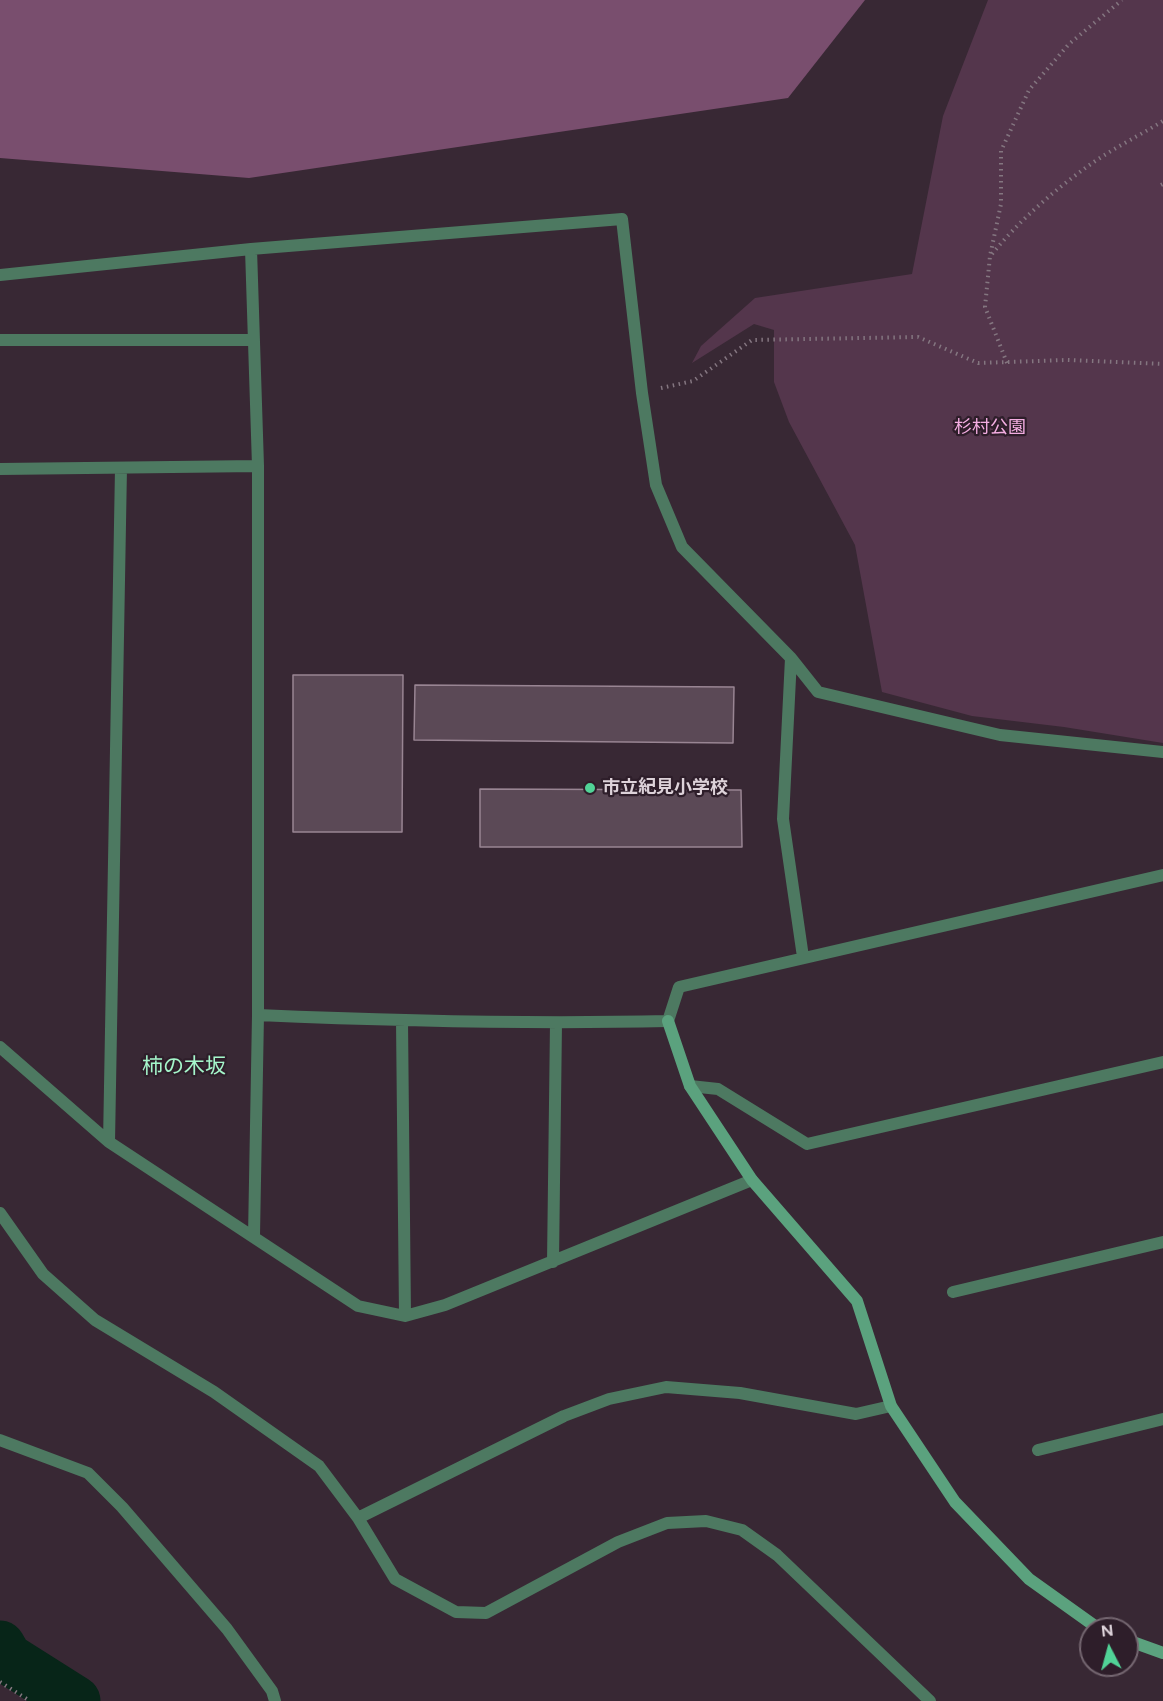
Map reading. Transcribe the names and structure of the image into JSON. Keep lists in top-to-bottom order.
{
  "districts": ["柿の木坂"],
  "parks": ["杉村公園"],
  "places": ["市立紀見小学校"],
  "north": "top"
}
